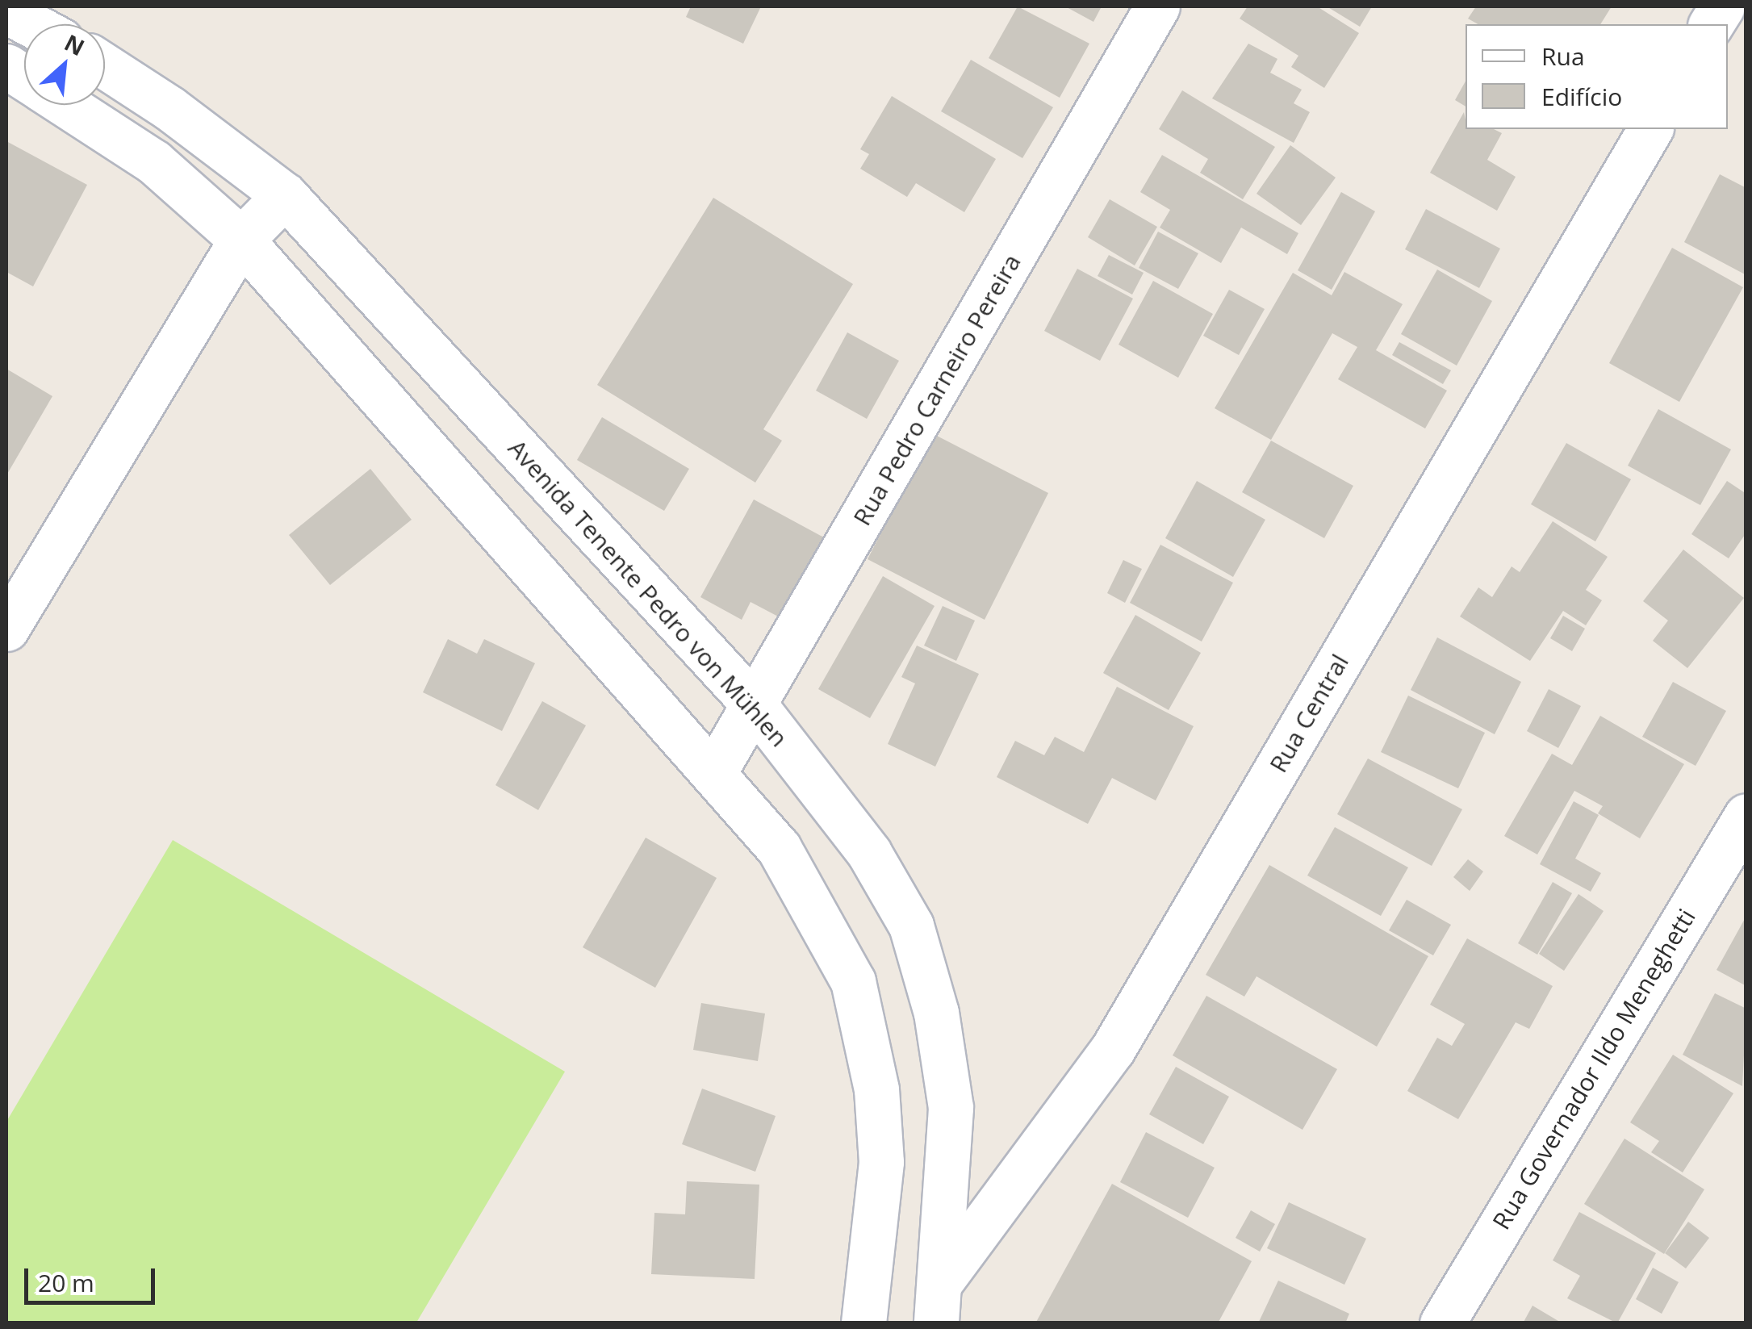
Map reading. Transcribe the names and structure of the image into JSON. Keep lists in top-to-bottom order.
{
  "streets": {
    "street": [
      "Rua Pedro Carneiro Pereira",
      "Avenida Tenente Pedro von Mühlen",
      "Rua Central",
      "Rua Governador Ildo Meneghetti"
    ]
  },
  "crossings": [
    ["Rua Pedro Carneiro Pereira", "Avenida Tenente Pedro von Mühlen"],
    ["Avenida Tenente Pedro von Mühlen", "Rua Central"]
  ],
  "legend": ["Rua", "Edifício"],
  "scale_bar": "20 m",
  "north": "top right"
}
